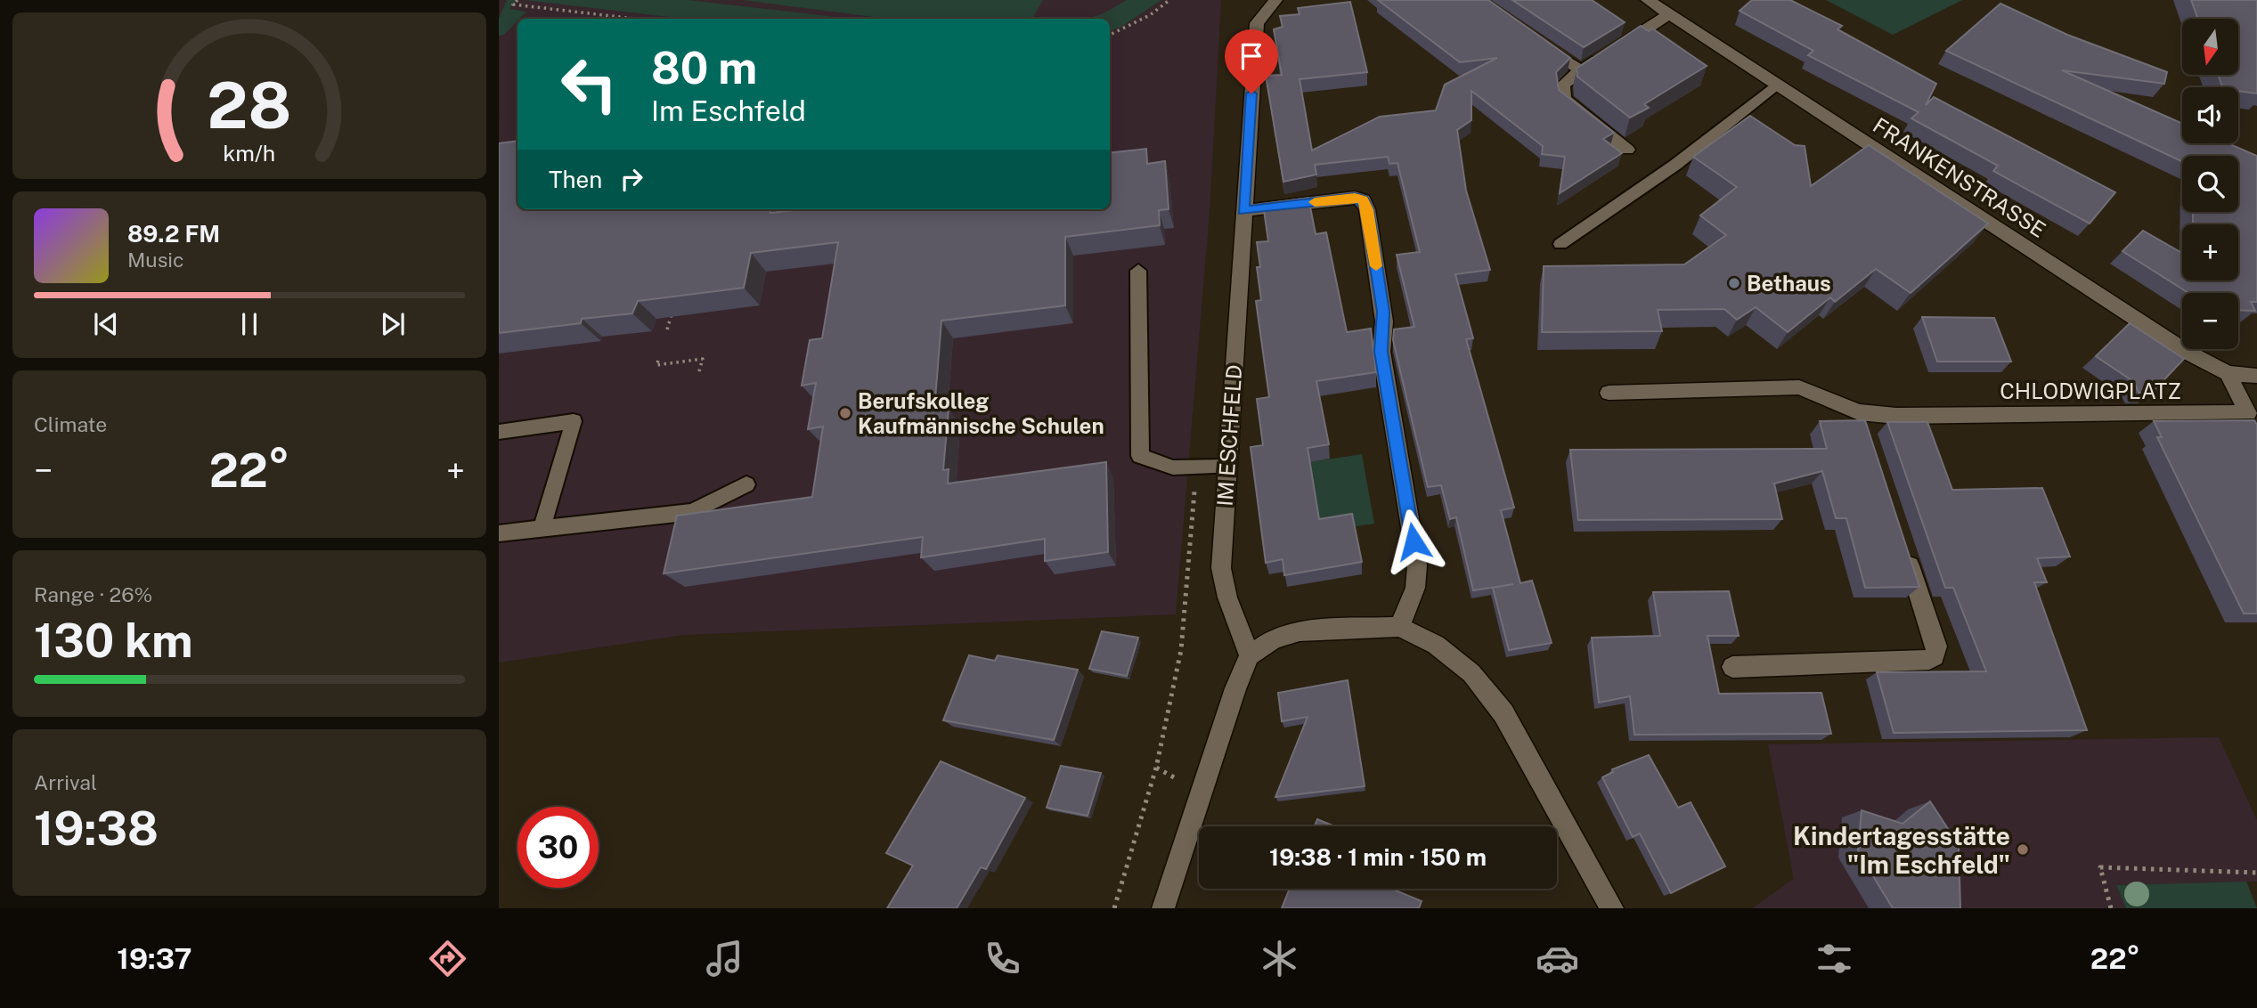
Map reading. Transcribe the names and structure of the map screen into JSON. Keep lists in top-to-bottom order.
{
  "streets": {
    "street": ["FRANKENSTRASSE", "CHLODWIGPLATZ", "IM ESCHFELD"]
  },
  "crossings": [
    ["FRANKENSTRASSE", "CHLODWIGPLATZ"]
  ],
  "places": ["Bethaus", "Berufskolleg Kaufmännische Schulen", "Kindertagesstätte \"Im Eschfeld\""],
  "north": "bottom",
  "page": {
    "map_buttons": ["+", "−"],
    "turn": ["80 m", "Im Eschfeld"],
    "then": "Then",
    "song": ["89.2 FM", "Music"],
    "tile": [
      "Climate",
      ["Range · 26%", "130 km"],
      ["Arrival", "19:38"]
    ],
    "heat": ["−", "22°", "+"],
    "limit": "30",
    "trip": "19:38 · 1 min · 150 m",
    "tabs": ["19:37", "22°"],
    "gauge": ["28", "km/h"]
  }
}
